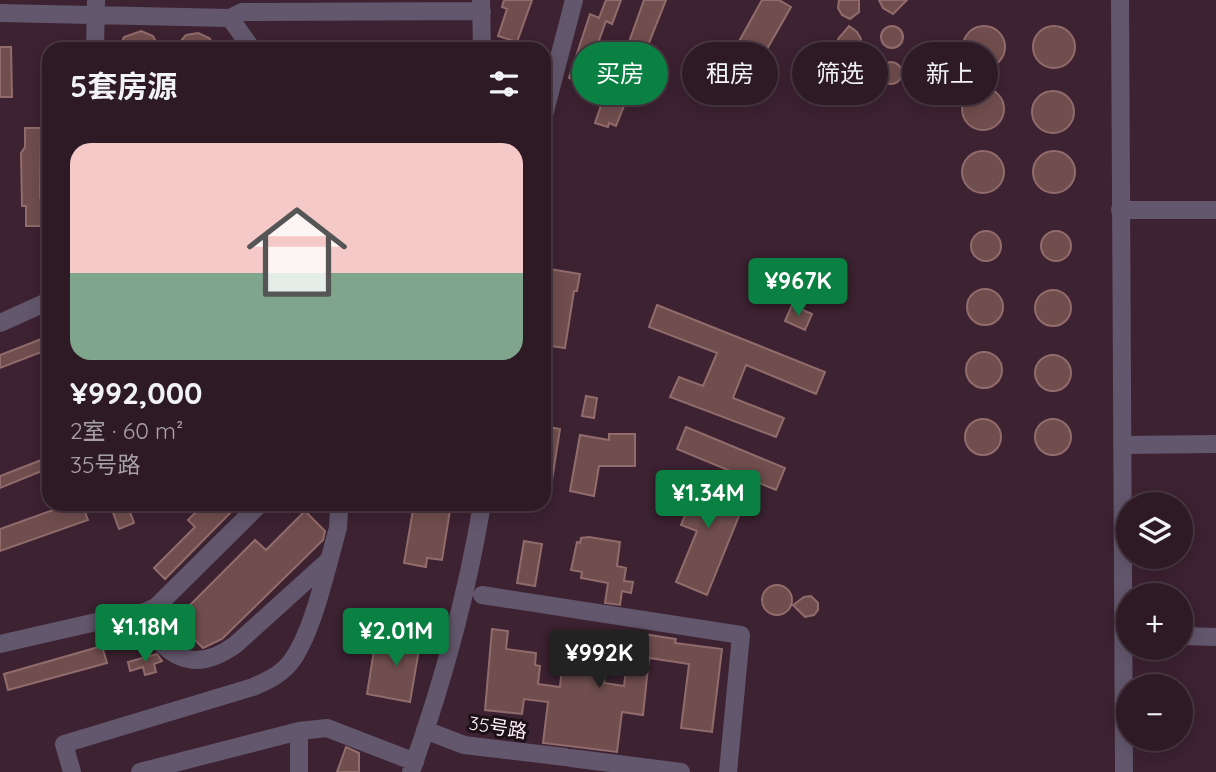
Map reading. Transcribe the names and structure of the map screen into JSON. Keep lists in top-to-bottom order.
{
  "streets": {
    "street": ["35号路"]
  },
  "page": {
    "chip": [
      "买房",
      "租房",
      "筛选",
      "新上"
    ],
    "heading": "5套房源",
    "list": [
      {
        "name": "¥992,000",
        "note": "2室 · 60 m² · 35号路"
      }
    ],
    "price": [
      "¥967K",
      "¥1.34M",
      "¥1.18M",
      "¥2.01M",
      "¥992K"
    ],
    "map_buttons": ["+", "−"]
  }
}
